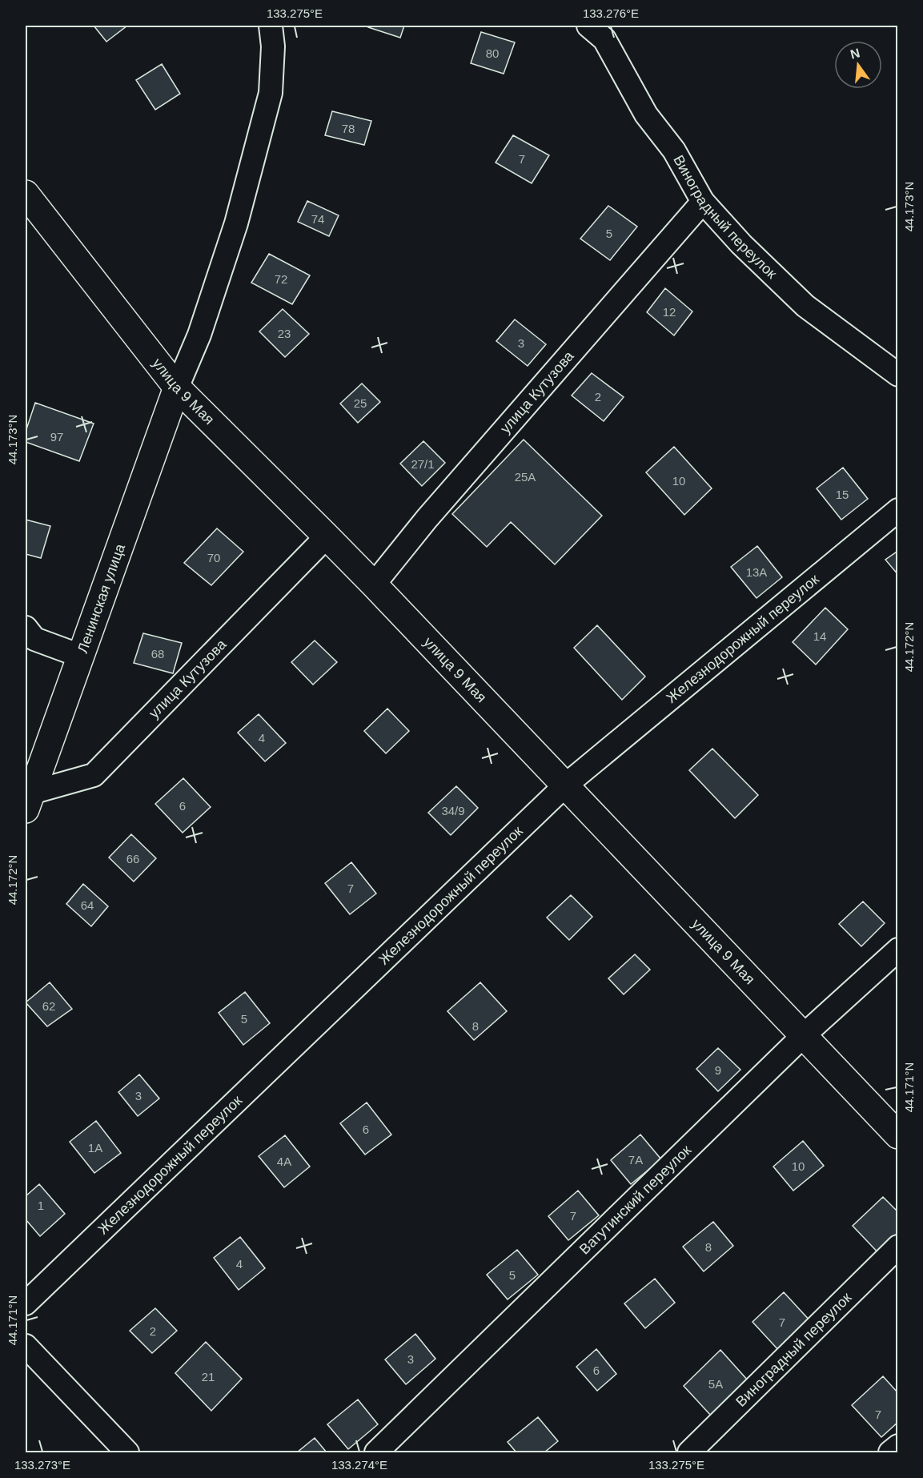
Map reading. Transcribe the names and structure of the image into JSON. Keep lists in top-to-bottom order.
{
  "streets": {
    "main road": ["улица 9 Мая", "Ленинская улица"],
    "street": [
      "Виноградный переулок",
      "улица Кутузова",
      "Железнодорожный переулок",
      "Ватутинский переулок"
    ]
  },
  "crossings": [
    ["Виноградный переулок", "улица Кутузова"],
    ["улица 9 Мая", "улица Кутузова"],
    ["улица 9 Мая", "Ленинская улица"],
    ["улица 9 Мая", "Железнодорожный переулок"],
    ["улица 9 Мая", "Ватутинский переулок"],
    ["улица Кутузова", "Ленинская улица"]
  ],
  "house_numbers": [
    "80",
    "78",
    "7",
    "74",
    "5",
    "72",
    "12",
    "23",
    "3",
    "2",
    "25",
    "97",
    "27/1",
    "25А",
    "10",
    "15",
    "70",
    "13А",
    "14",
    "68",
    "4",
    "6",
    "34/9",
    "66",
    "7",
    "64",
    "62",
    "5",
    "8",
    "9",
    "3",
    "6",
    "1А",
    "7А",
    "4А",
    "10",
    "1",
    "7",
    "8",
    "4",
    "5",
    "7",
    "2",
    "3",
    "6",
    "21",
    "5А",
    "7"
  ],
  "north": "top",
  "coordinates": [
    "133.275°E",
    "133.276°E",
    "44.173°N",
    "44.172°N",
    "44.171°N",
    "133.273°E",
    "133.274°E"
  ]
}
